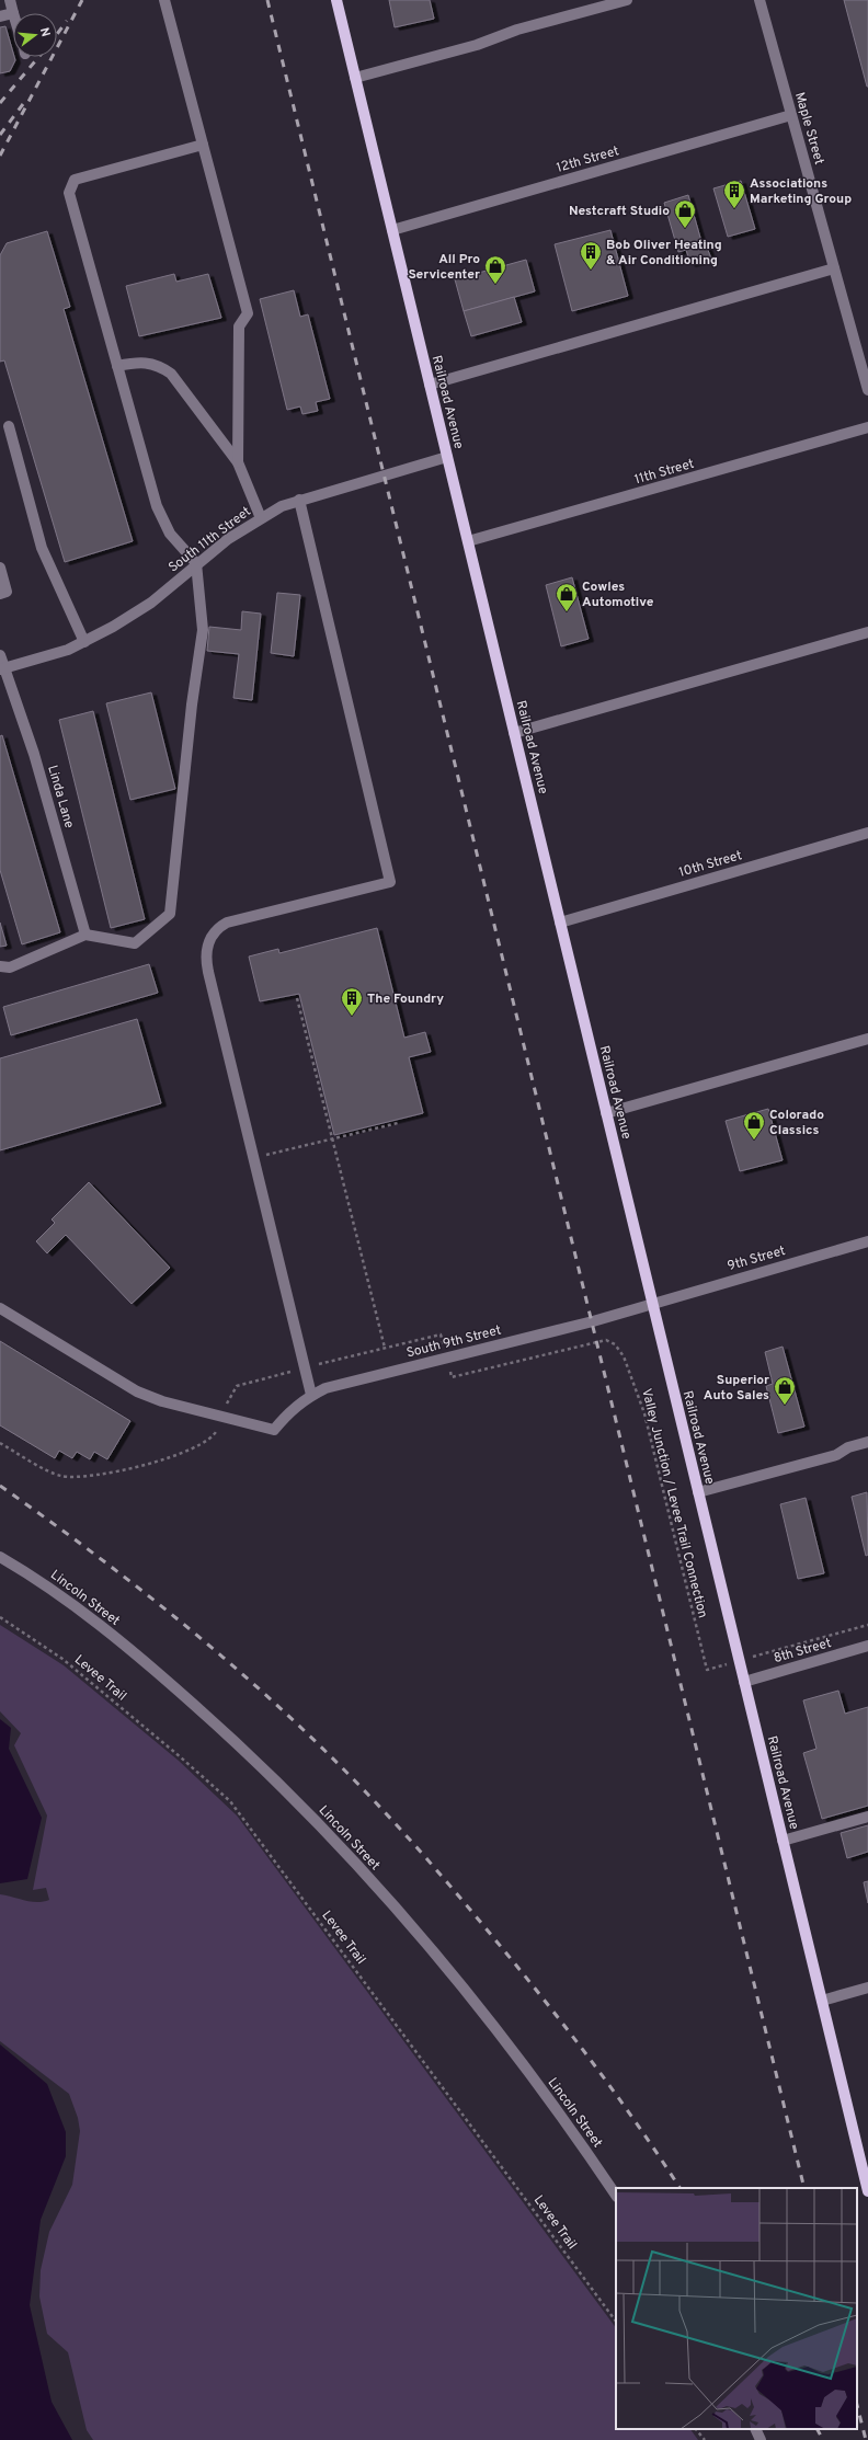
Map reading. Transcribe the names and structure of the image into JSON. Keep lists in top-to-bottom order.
{
  "streets": {
    "main road": ["Railroad Avenue"],
    "street": [
      "Maple Street",
      "12th Street",
      "11th Street",
      "South 11th Street",
      "Linda Lane",
      "10th Street",
      "9th Street",
      "South 9th Street",
      "Lincoln Street",
      "8th Street"
    ],
    "path": ["Valley Junction / Levee Trail Connection", "Levee Trail"]
  },
  "crossings": [
    ["Maple Street", "12th Street"],
    ["12th Street", "Railroad Avenue"],
    ["Railroad Avenue", "11th Street"],
    ["Railroad Avenue", "South 11th Street"],
    ["Railroad Avenue", "10th Street"],
    ["Railroad Avenue", "9th Street"],
    ["Railroad Avenue", "South 9th Street"],
    ["Railroad Avenue", "8th Street"],
    ["South 11th Street", "Linda Lane"],
    ["9th Street", "South 9th Street"],
    ["South 9th Street", "Valley Junction / Levee Trail Connection"]
  ],
  "places": {
    "building": ["Associations Marketing Group", "Bob Oliver Heating & Air Conditioning", "The Foundry"],
    "shop": [
      "Nestcraft Studio",
      "All Pro Servicenter",
      "Cowles Automotive",
      "Colorado Classics",
      "Superior Auto Sales"
    ]
  },
  "north": "right"
}
